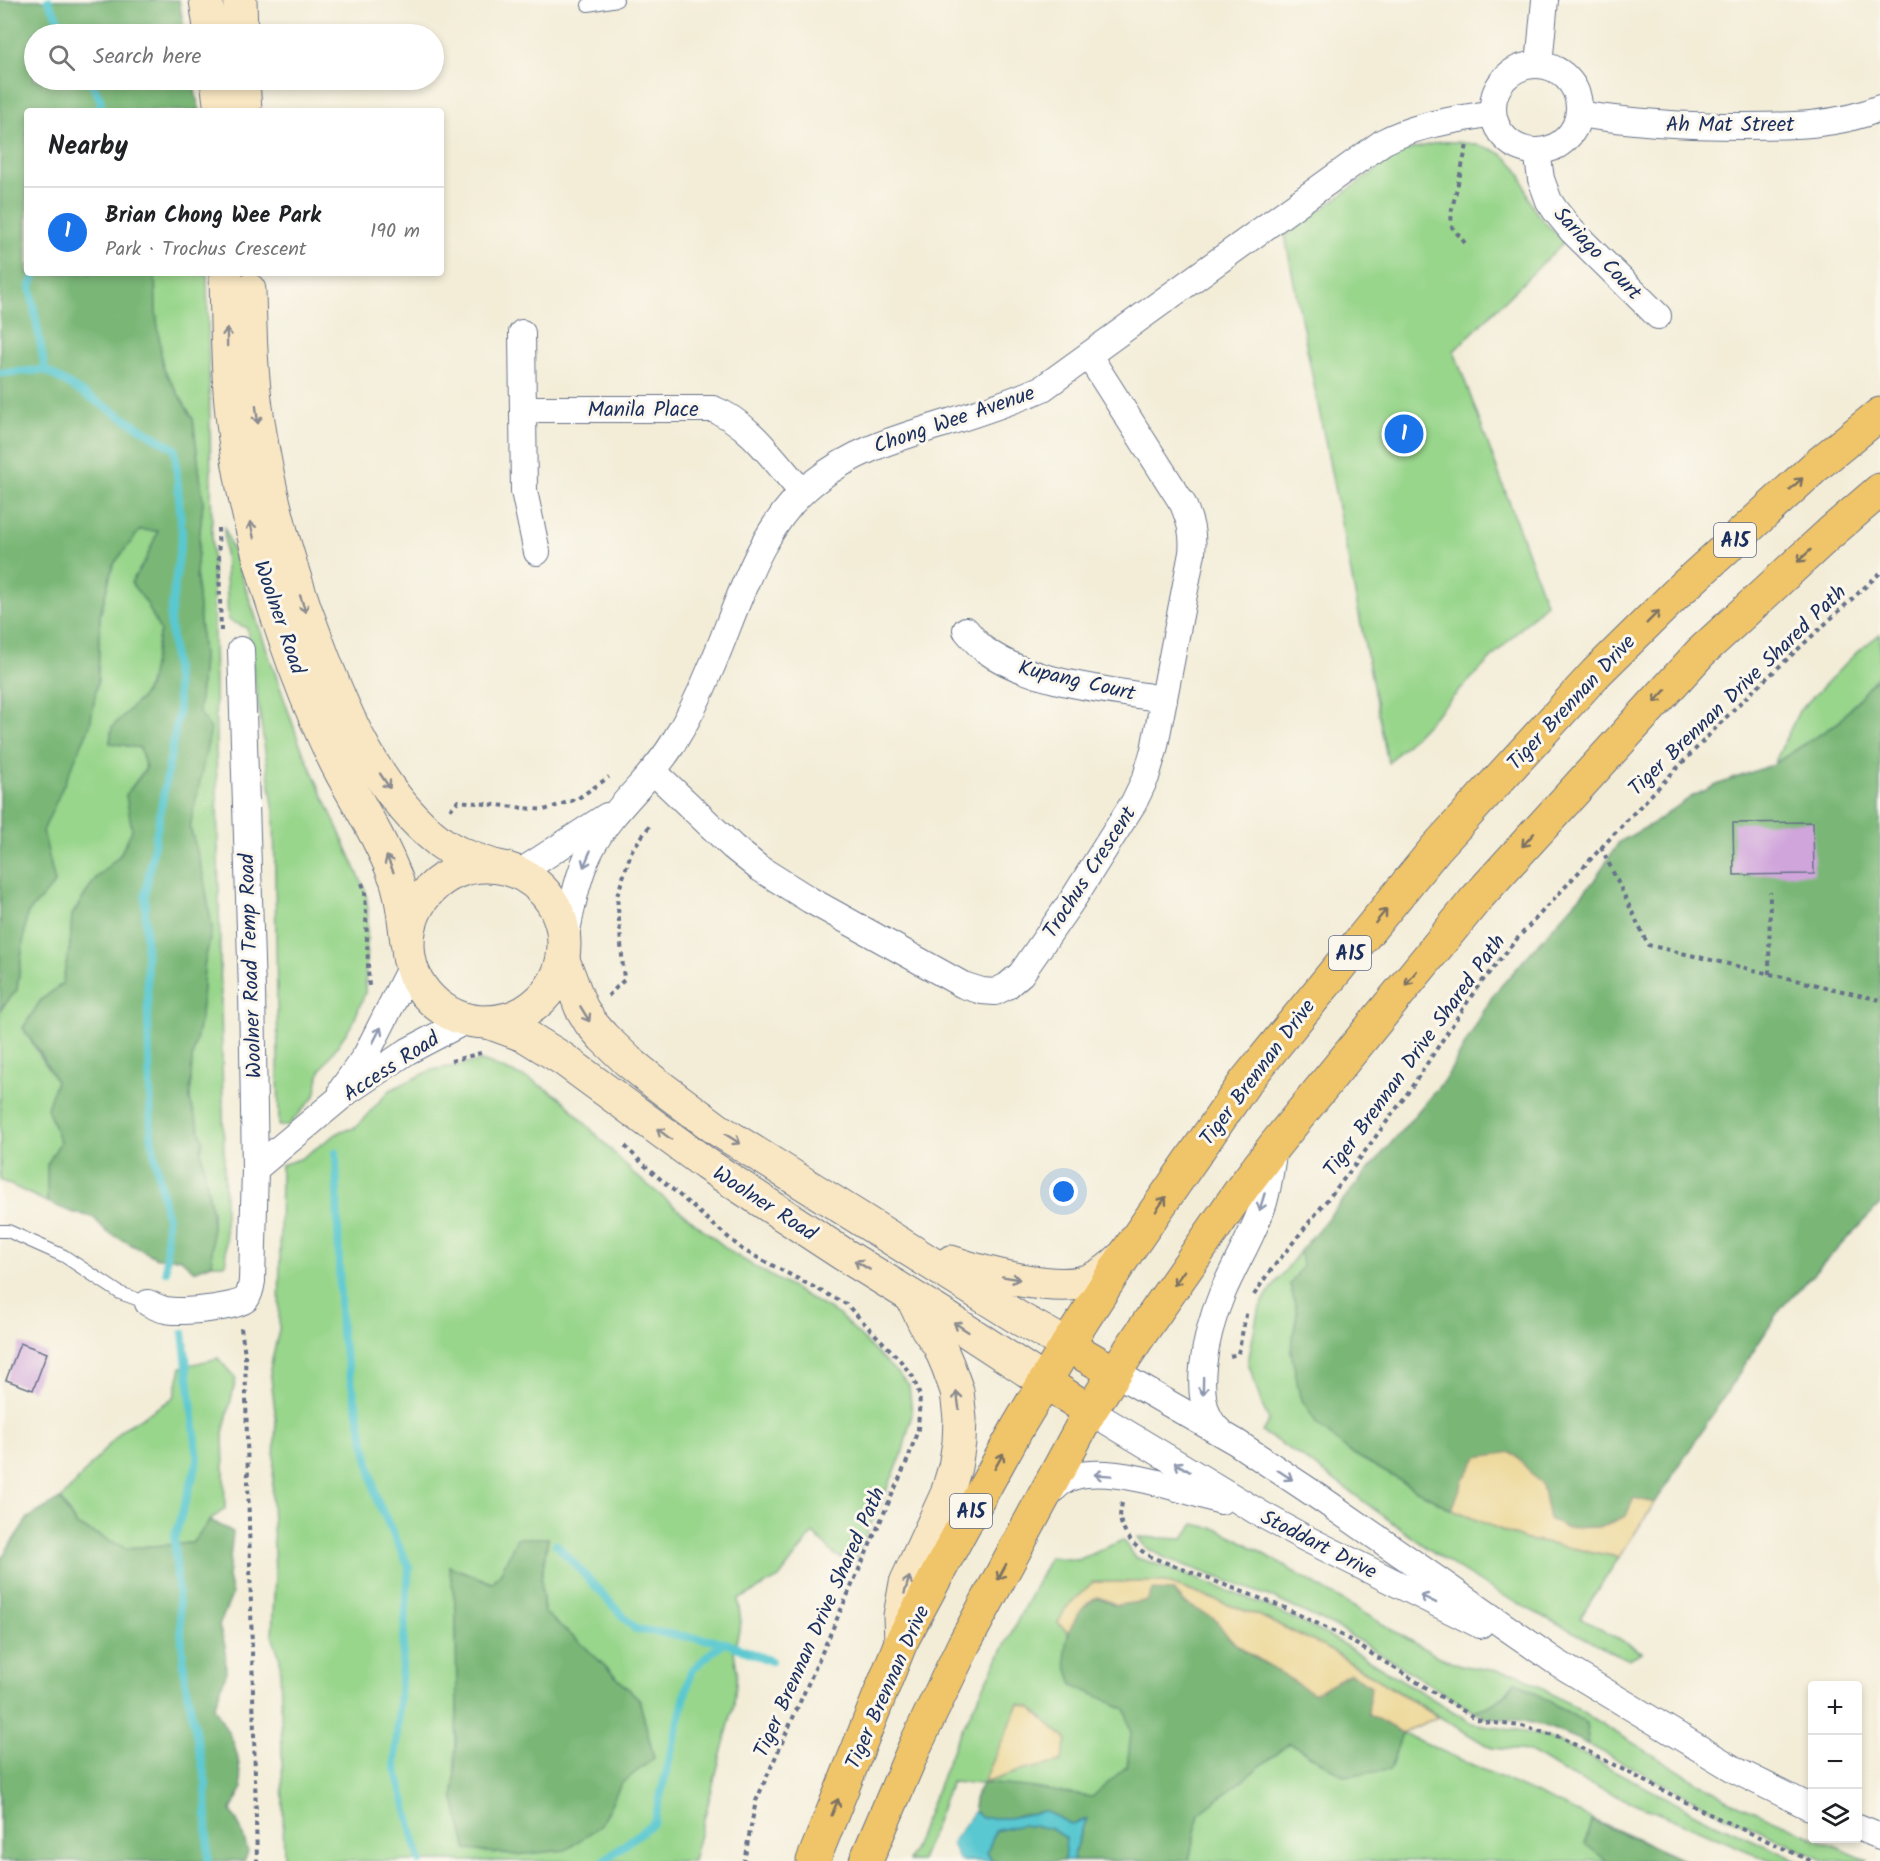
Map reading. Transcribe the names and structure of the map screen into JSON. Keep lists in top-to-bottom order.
{
  "streets": {
    "main road": ["A15", "Woolner Road", "Tiger Brennan Drive"],
    "street": [
      "Ah Mat Street",
      "Sariago Court",
      "Manila Place",
      "Chong Wee Avenue",
      "Kupang Court",
      "Trochus Crescent",
      "Woolner Road Temp Road",
      "Access Road",
      "Stoddart Drive"
    ],
    "path": ["Tiger Brennan Drive Shared Path"]
  },
  "crossings": [
    ["Ah Mat Street", "Sariago Court"],
    ["Ah Mat Street", "Chong Wee Avenue"],
    ["Sariago Court", "Chong Wee Avenue"],
    ["Manila Place", "Chong Wee Avenue"],
    ["Chong Wee Avenue", "Woolner Road"],
    ["Chong Wee Avenue", "Trochus Crescent"],
    ["Chong Wee Avenue", "Access Road"],
    ["A15", "Stoddart Drive"],
    ["Woolner Road", "Tiger Brennan Drive"],
    ["Woolner Road", "Access Road"],
    ["Kupang Court", "Trochus Crescent"],
    ["Woolner Road Temp Road", "Access Road"]
  ],
  "page": {
    "search": "Search here",
    "heading": "Nearby",
    "list": [
      {
        "mark": "1",
        "name": "Brian Chong Wee Park",
        "note": "Park · Trochus Crescent",
        "value": "190 m"
      }
    ],
    "pins": "1",
    "map_buttons": ["+", "−"]
  }
}
